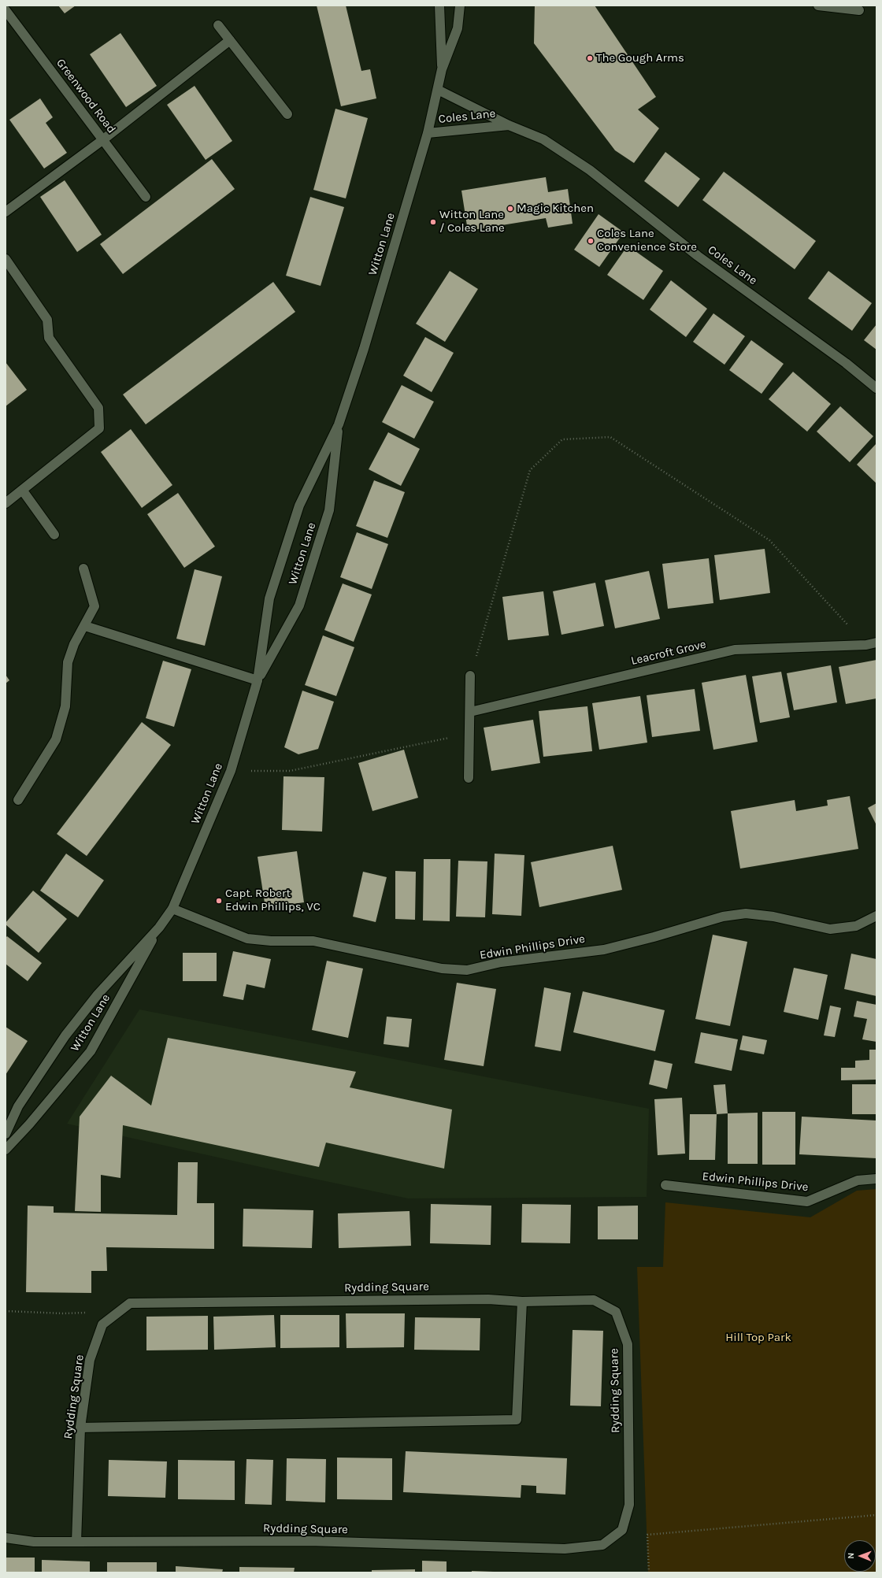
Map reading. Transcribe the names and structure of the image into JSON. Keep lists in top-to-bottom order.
{
  "streets": {
    "street": [
      "Greenwood Road",
      "Coles Lane",
      "Witton Lane",
      "Leacroft Grove",
      "Edwin Phillips Drive",
      "Rydding Square"
    ]
  },
  "crossings": [
    ["Coles Lane", "Witton Lane"],
    ["Witton Lane", "Edwin Phillips Drive"]
  ],
  "parks": ["Hill Top Park"],
  "places": [
    "The Gough Arms",
    "Magic Kitchen",
    "Witton Lane / Coles Lane",
    "Coles Lane Convenience Store",
    "Capt. Robert Edwin Phillips, VC"
  ],
  "north": "left"
}
